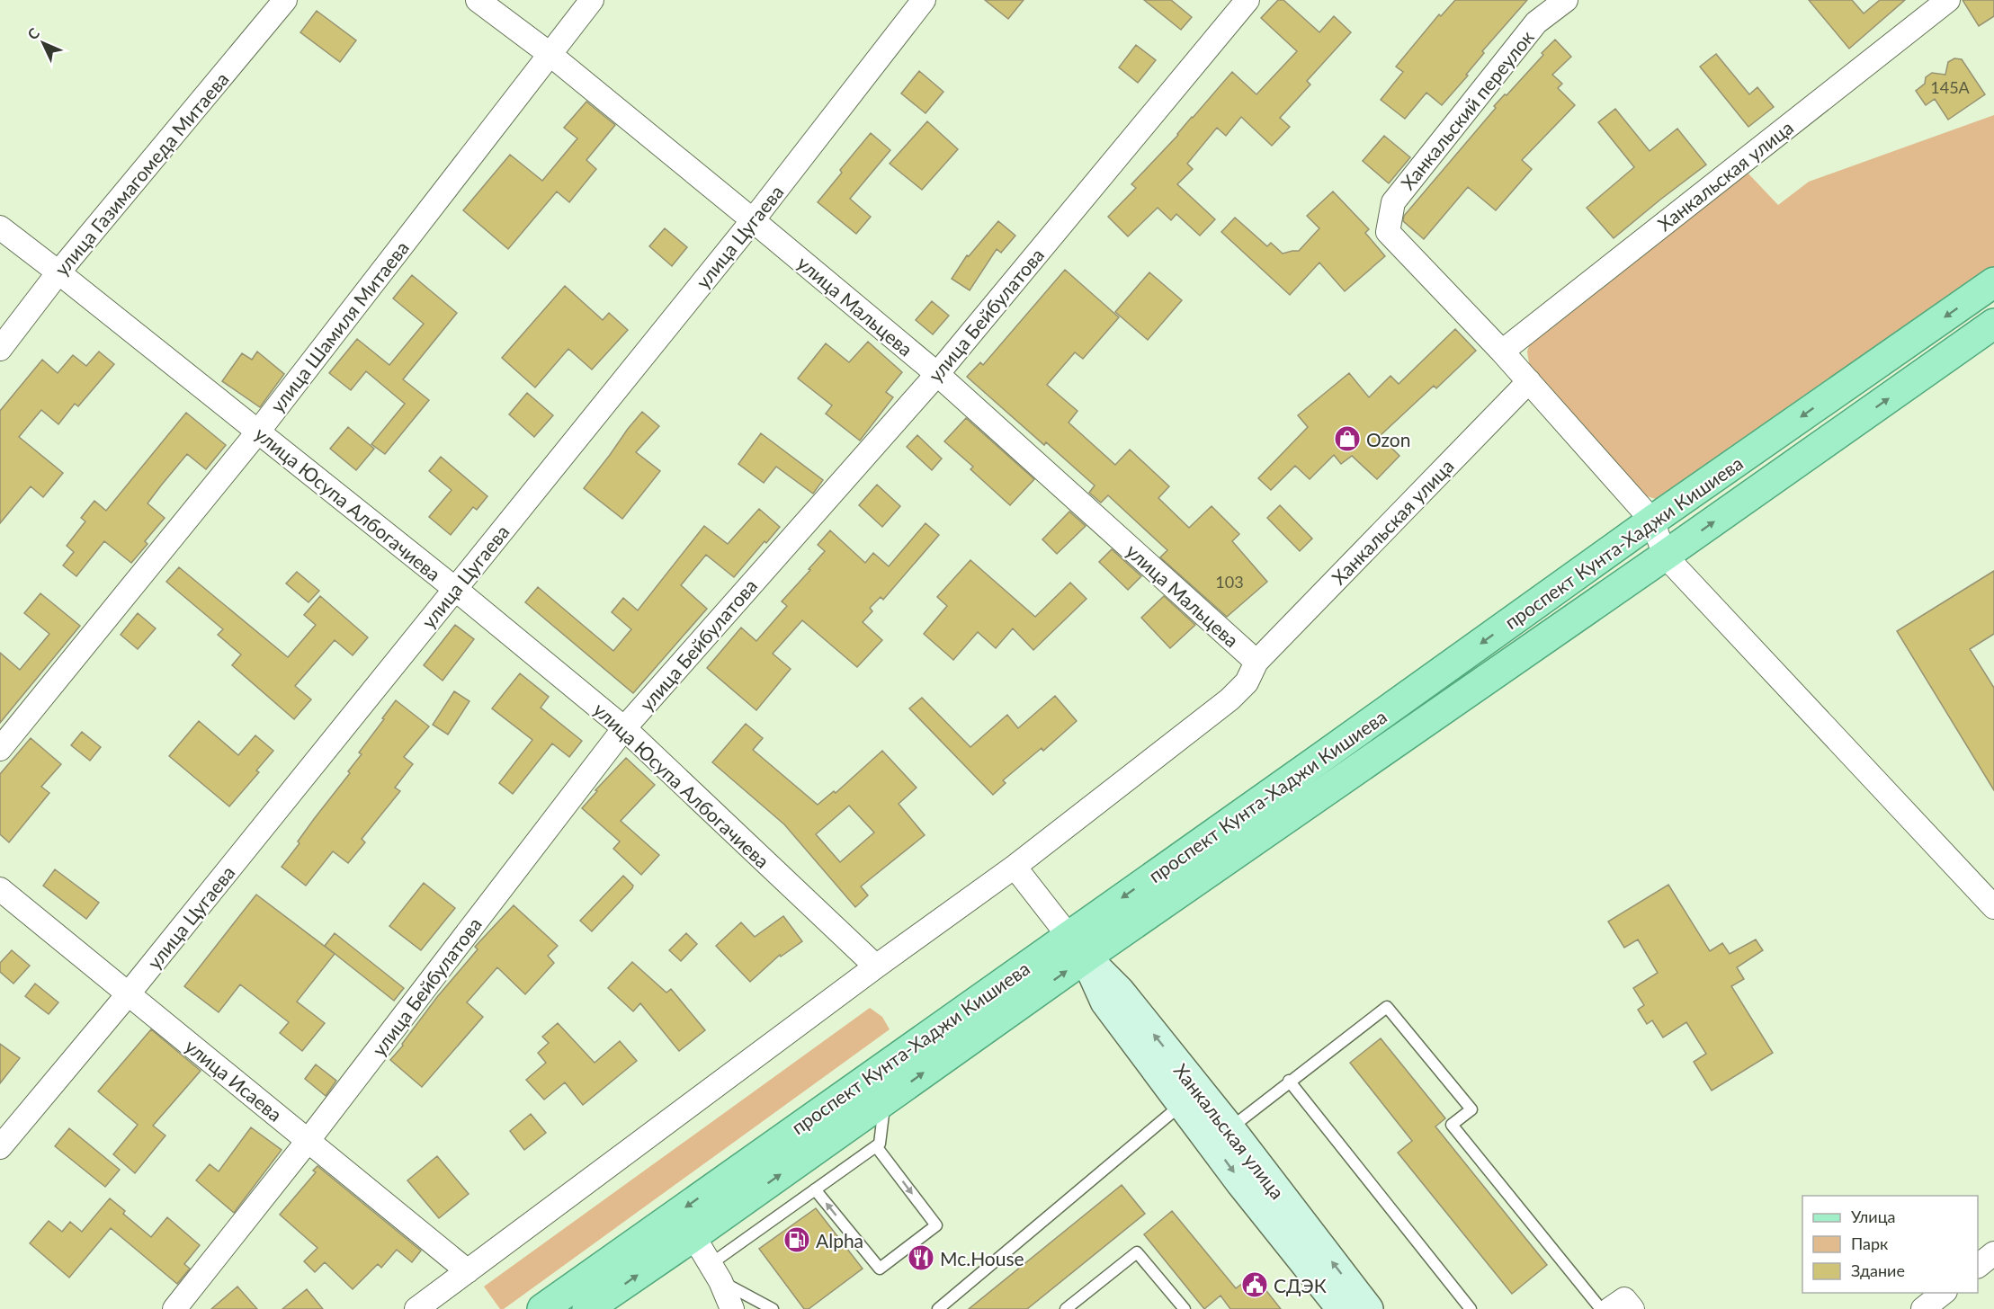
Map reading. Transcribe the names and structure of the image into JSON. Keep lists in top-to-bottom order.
{
  "streets": {
    "main road": ["проспект Кунта-Хаджи Кишиева"],
    "street": [
      "Ханкальский переулок",
      "улица Газимагомеда Митаева",
      "Ханкальская улица",
      "улица Цугаева",
      "улица Мальцева",
      "улица Бейбулатова",
      "улица Шамиля Митаева",
      "улица Юсупа Албогачиева",
      "улица Исаева"
    ]
  },
  "crossings": [
    ["Ханкальский переулок", "Ханкальская улица"],
    ["улица Газимагомеда Митаева", "улица Юсупа Албогачиева"],
    ["Ханкальская улица", "улица Мальцева"],
    ["Ханкальская улица", "проспект Кунта-Хаджи Кишиева"],
    ["улица Цугаева", "улица Мальцева"],
    ["улица Цугаева", "улица Юсупа Албогачиева"],
    ["улица Цугаева", "улица Исаева"],
    ["улица Мальцева", "улица Бейбулатова"],
    ["улица Мальцева", "улица Шамиля Митаева"],
    ["улица Мальцева", "улица Юсупа Албогачиева"],
    ["улица Мальцева", "улица Исаева"],
    ["улица Бейбулатова", "улица Юсупа Албогачиева"],
    ["улица Бейбулатова", "улица Исаева"],
    ["улица Шамиля Митаева", "улица Юсупа Албогачиева"]
  ],
  "places": {
    "shop": ["Ozon"],
    "fuel station": ["Alpha"],
    "restaurant": ["Mc.House"],
    "public building": ["СДЭК"]
  },
  "house_numbers": ["145А", "103"],
  "legend": ["Улица", "Парк", "Здание"],
  "north": "top left"
}
